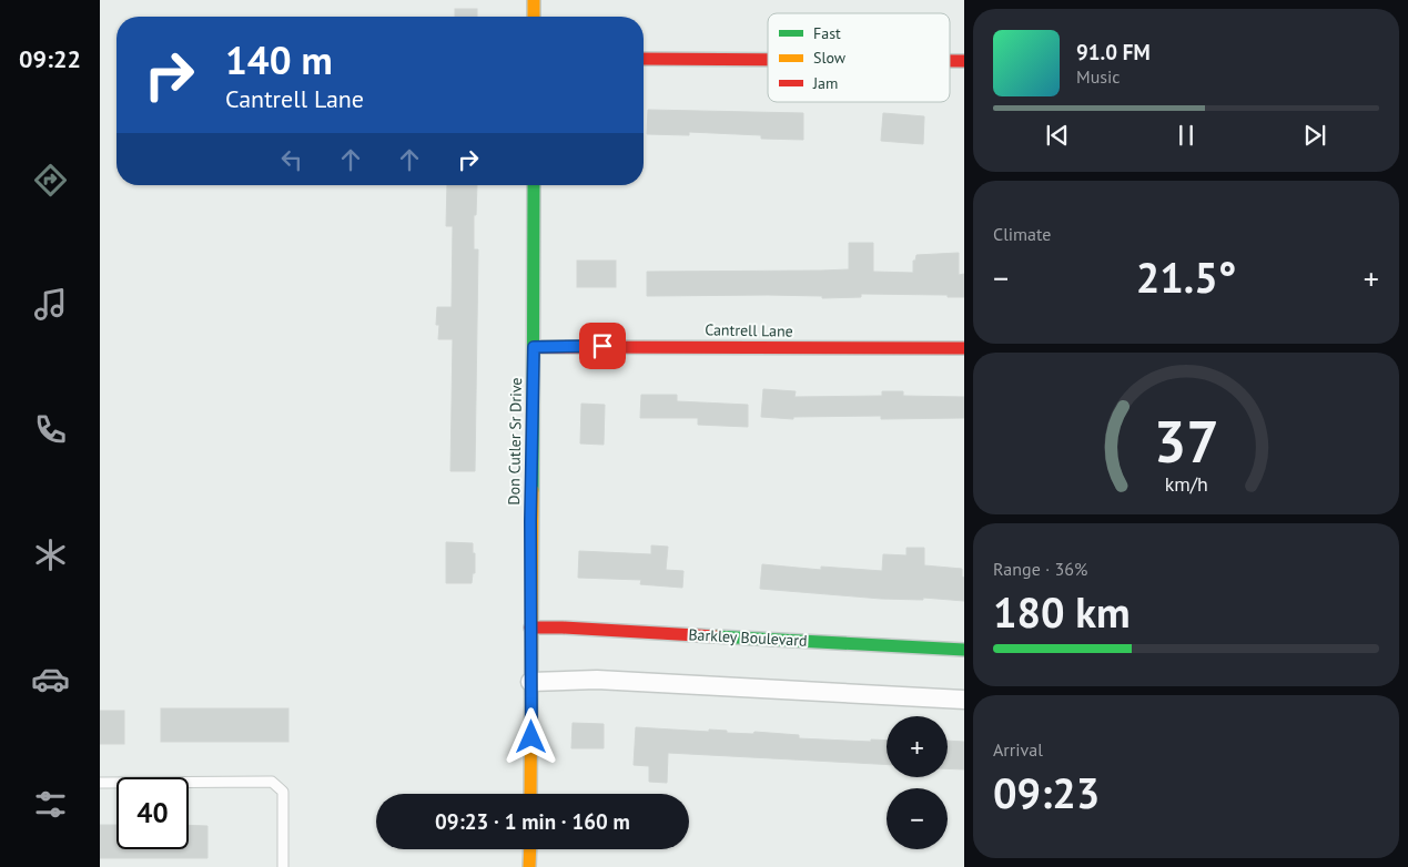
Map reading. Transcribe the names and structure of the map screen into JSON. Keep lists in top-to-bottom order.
{
  "streets": {
    "street": ["Cantrell Lane", "Don Cutler Sr Drive", "Barkley Boulevard"]
  },
  "crossings": [
    ["Cantrell Lane", "Don Cutler Sr Drive"],
    ["Don Cutler Sr Drive", "Barkley Boulevard"]
  ],
  "legend": ["Fast", "Slow", "Jam"],
  "page": {
    "tabs": "09:22",
    "turn": ["140 m", "Cantrell Lane"],
    "song": ["91.0 FM", "Music"],
    "tile": [
      "Climate",
      ["Range · 36%", "180 km"],
      ["Arrival", "09:23"]
    ],
    "heat": ["−", "21.5°", "+"],
    "map_buttons": ["+", "−"],
    "limit": "40",
    "trip": "09:23 · 1 min · 160 m",
    "gauge": ["37", "km/h"]
  }
}
